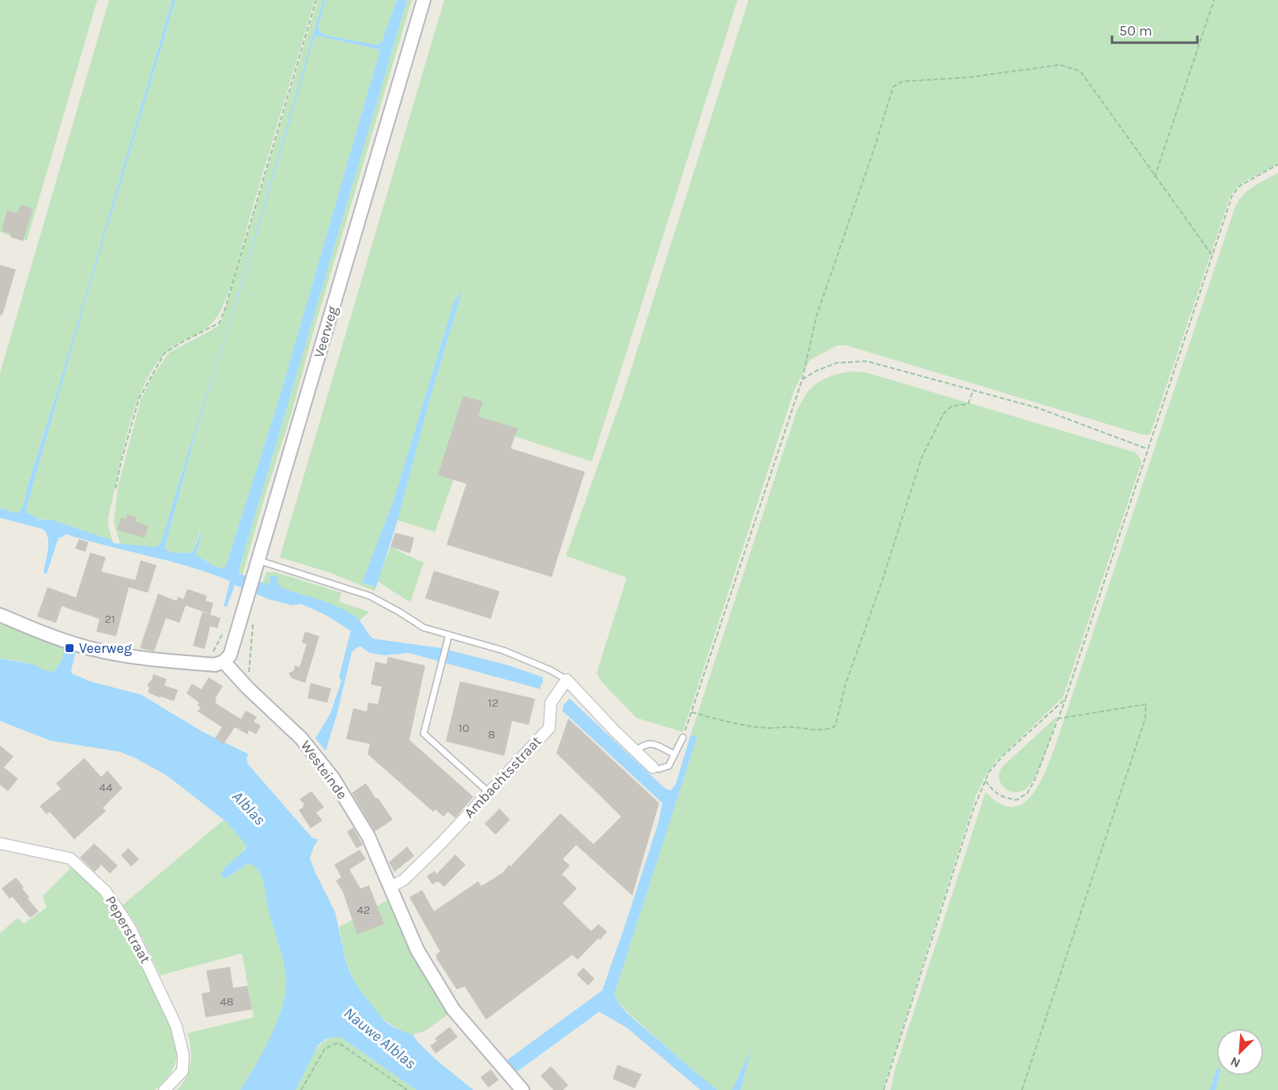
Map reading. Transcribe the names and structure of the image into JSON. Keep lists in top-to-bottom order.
{
  "streets": {
    "street": [
      "Veerweg",
      "Westeinde",
      "Ambachtsstraat",
      "Peperstraat"
    ]
  },
  "crossings": [
    ["Veerweg", "Westeinde"],
    ["Westeinde", "Ambachtsstraat"]
  ],
  "water": ["Alblas", "Nauwe Alblas"],
  "places": {
    "transit": ["Veerweg"]
  },
  "house_numbers": [
    "21",
    "12",
    "10",
    "8",
    "44",
    "42",
    "48"
  ],
  "scale_bar": "50 m",
  "north": "bottom left"
}
